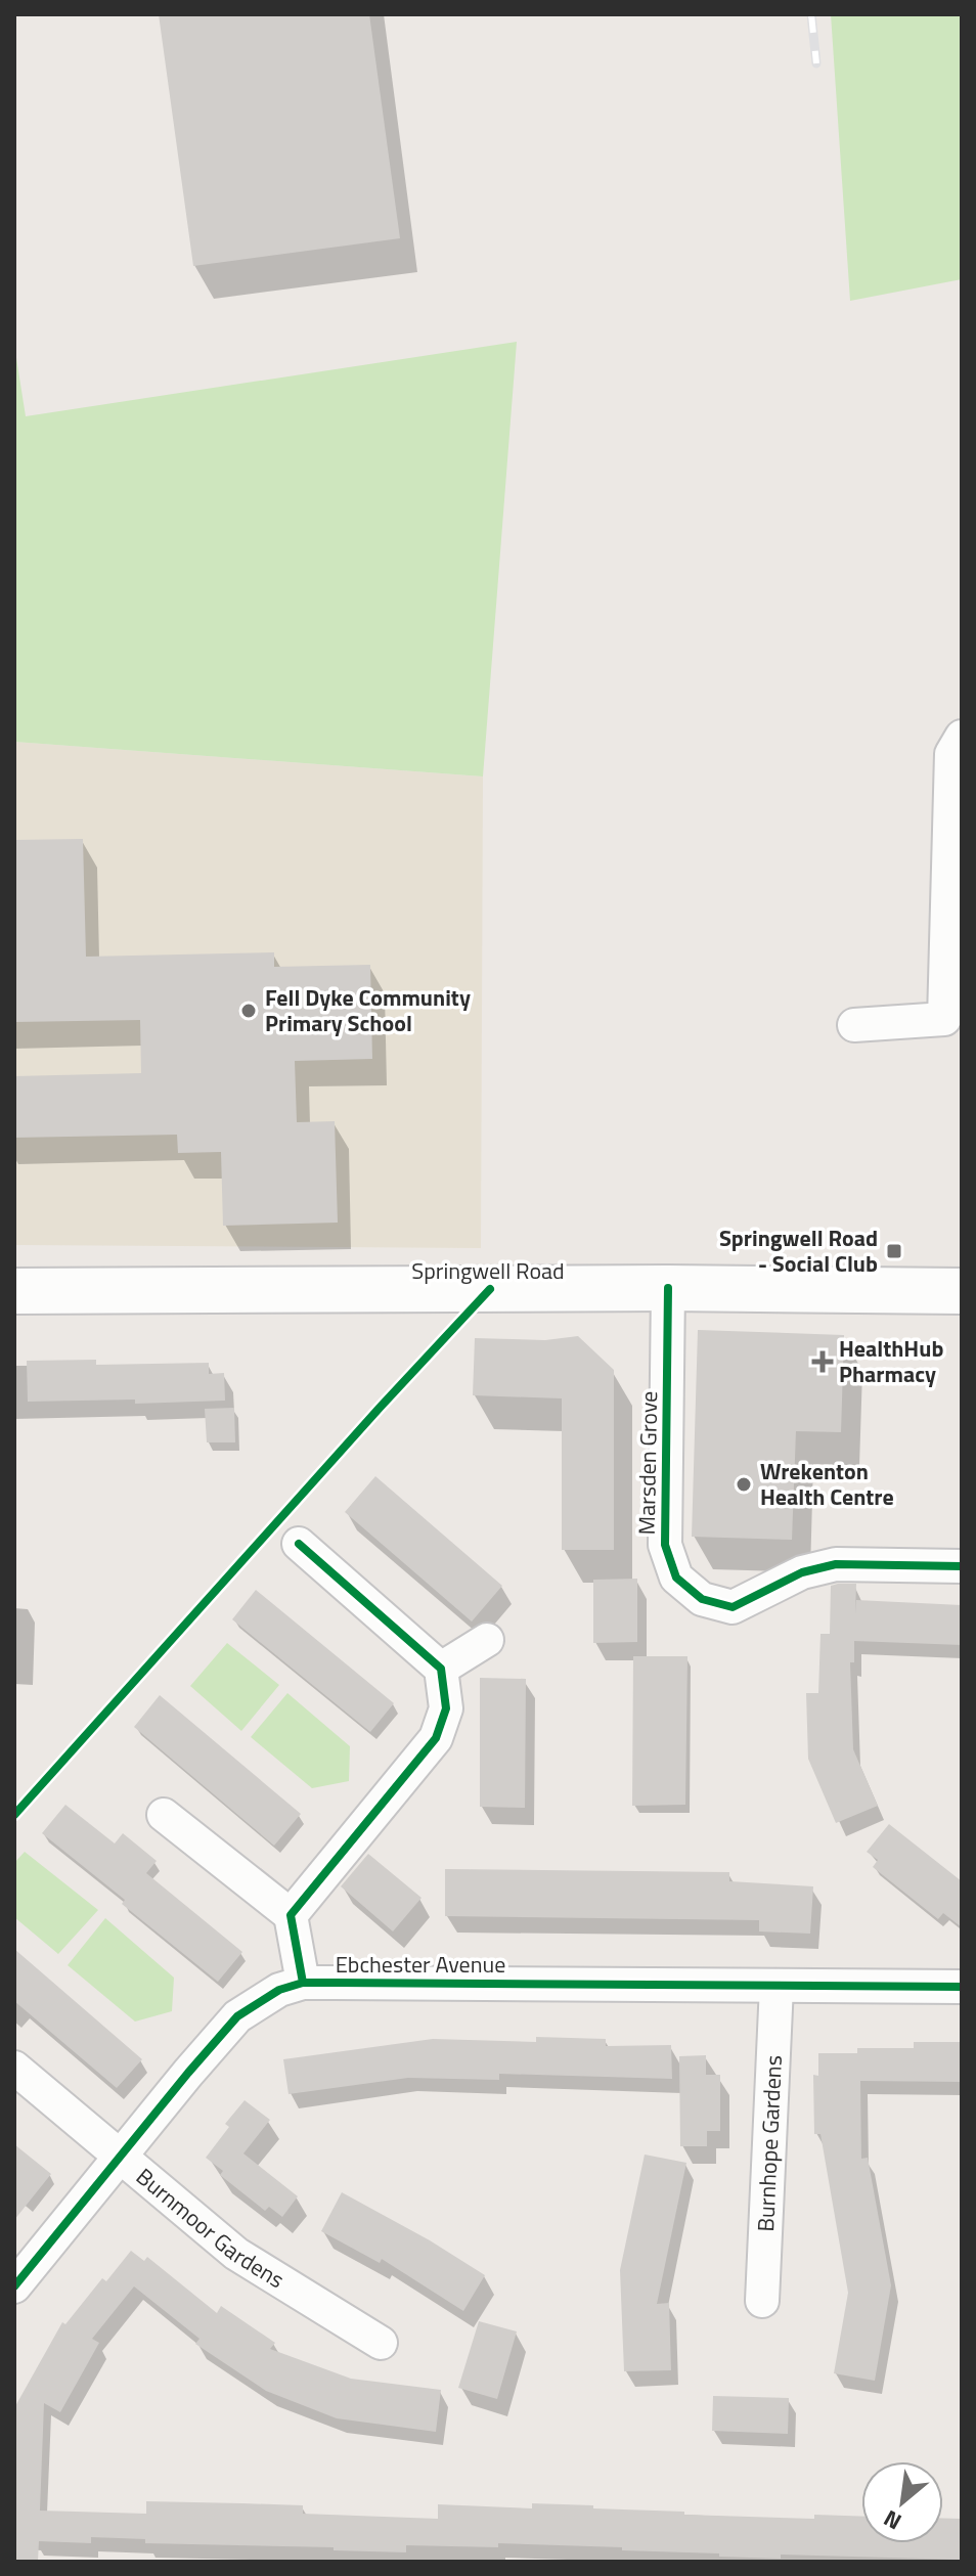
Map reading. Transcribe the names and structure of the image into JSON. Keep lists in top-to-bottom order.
{
  "streets": {
    "main road": ["Springwell Road"],
    "street": [
      "Marsden Grove",
      "Ebchester Avenue",
      "Burnhope Gardens",
      "Burnmoor Gardens"
    ]
  },
  "crossings": [
    ["Springwell Road", "Marsden Grove"],
    ["Ebchester Avenue", "Burnhope Gardens"],
    ["Ebchester Avenue", "Burnmoor Gardens"]
  ],
  "places": {
    "other": ["Fell Dyke Community Primary School", "Wrekenton Health Centre"],
    "transit": ["Springwell Road - Social Club"],
    "health": ["HealthHub Pharmacy"]
  },
  "north": "bottom left"
}
